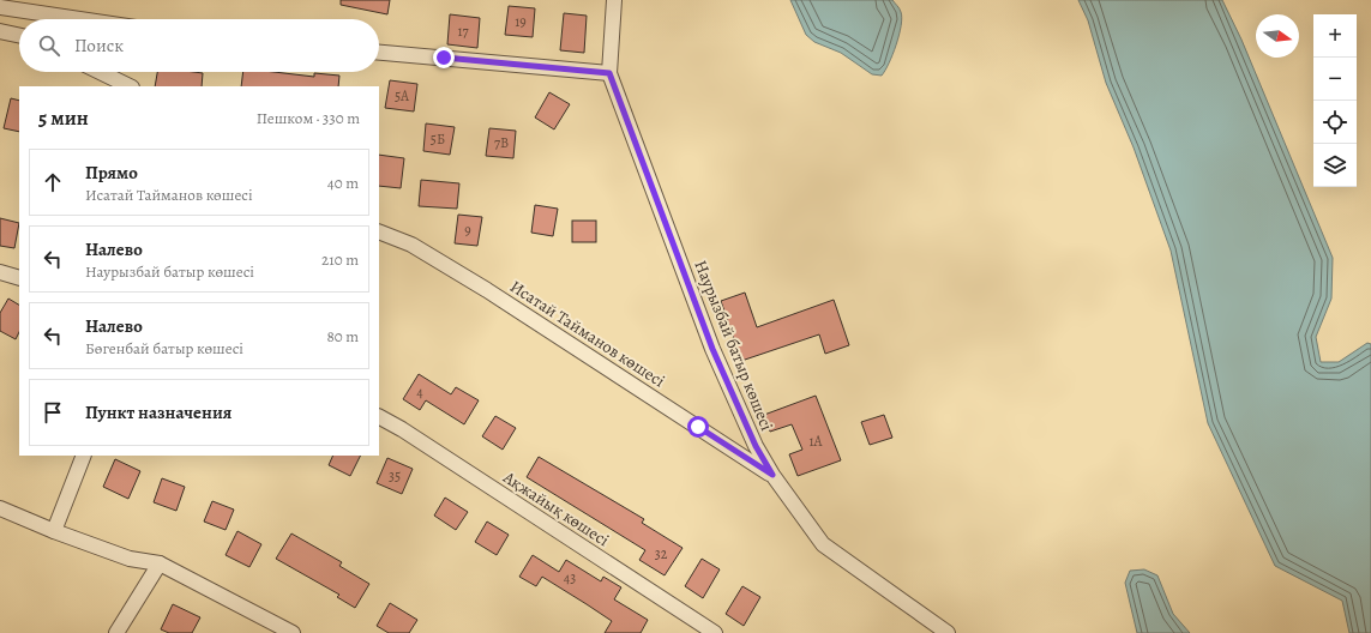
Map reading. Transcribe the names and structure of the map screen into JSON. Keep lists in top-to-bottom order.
{
  "streets": {
    "street": ["Исатай Тайманов көшесі", "Наурызбай батыр көшесі", "Ақжайық көшесі"]
  },
  "crossings": [
    ["Исатай Тайманов көшесі", "Наурызбай батыр көшесі"]
  ],
  "house_numbers": [
    "19",
    "17",
    "5А",
    "5Б",
    "7В",
    "9",
    "4",
    "1А",
    "35",
    "32",
    "43"
  ],
  "north": "right",
  "page": {
    "map_buttons": ["+", "−"],
    "search": "Поиск",
    "heading": ["5 мин", "Пешком · 330 m"],
    "list": [
      ["Прямо", "Исатай Тайманов көшесі", "40 m"],
      ["Налево", "Наурызбай батыр көшесі", "210 m"],
      ["Налево", "Бөгенбай батыр көшесі", "80 m"],
      "Пункт назначения"
    ]
  }
}
